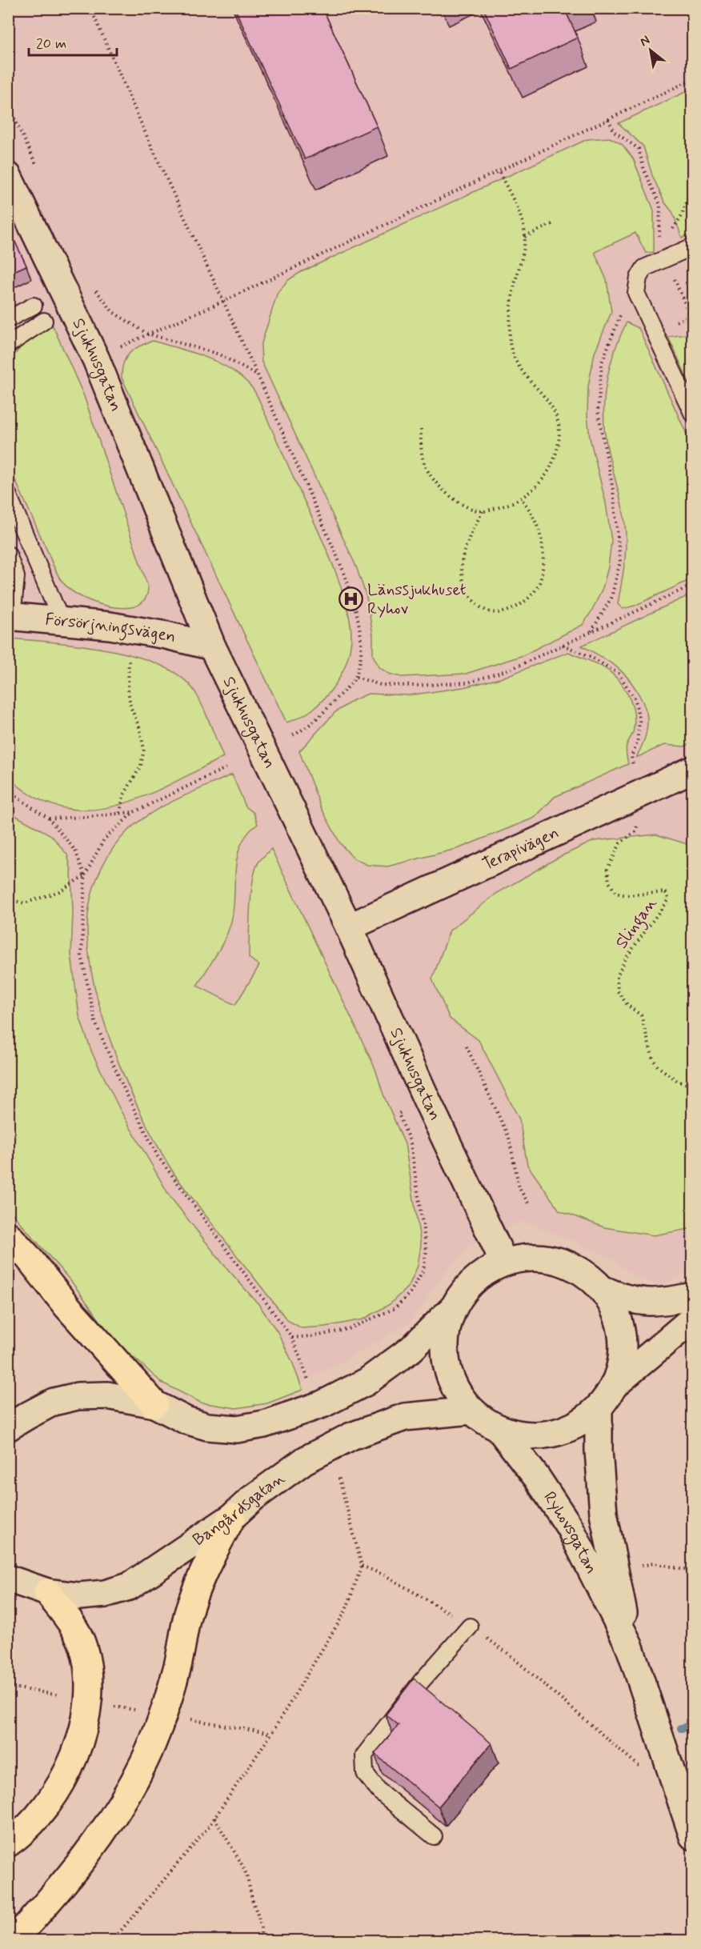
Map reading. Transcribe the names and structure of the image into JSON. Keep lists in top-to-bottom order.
{
  "streets": {
    "street": [
      "Sjukhusgatan",
      "Försörjningsvägen",
      "Terapivägen",
      "Bangårdsgatan",
      "Ryhovsgatan"
    ],
    "path": ["Slingan"]
  },
  "crossings": [
    ["Sjukhusgatan", "Försörjningsvägen"],
    ["Sjukhusgatan", "Terapivägen"],
    ["Terapivägen", "Slingan"]
  ],
  "places": {
    "hospital": ["Länssjukhuset Ryhov"]
  },
  "scale_bar": "20 m",
  "north": "top left"
}
